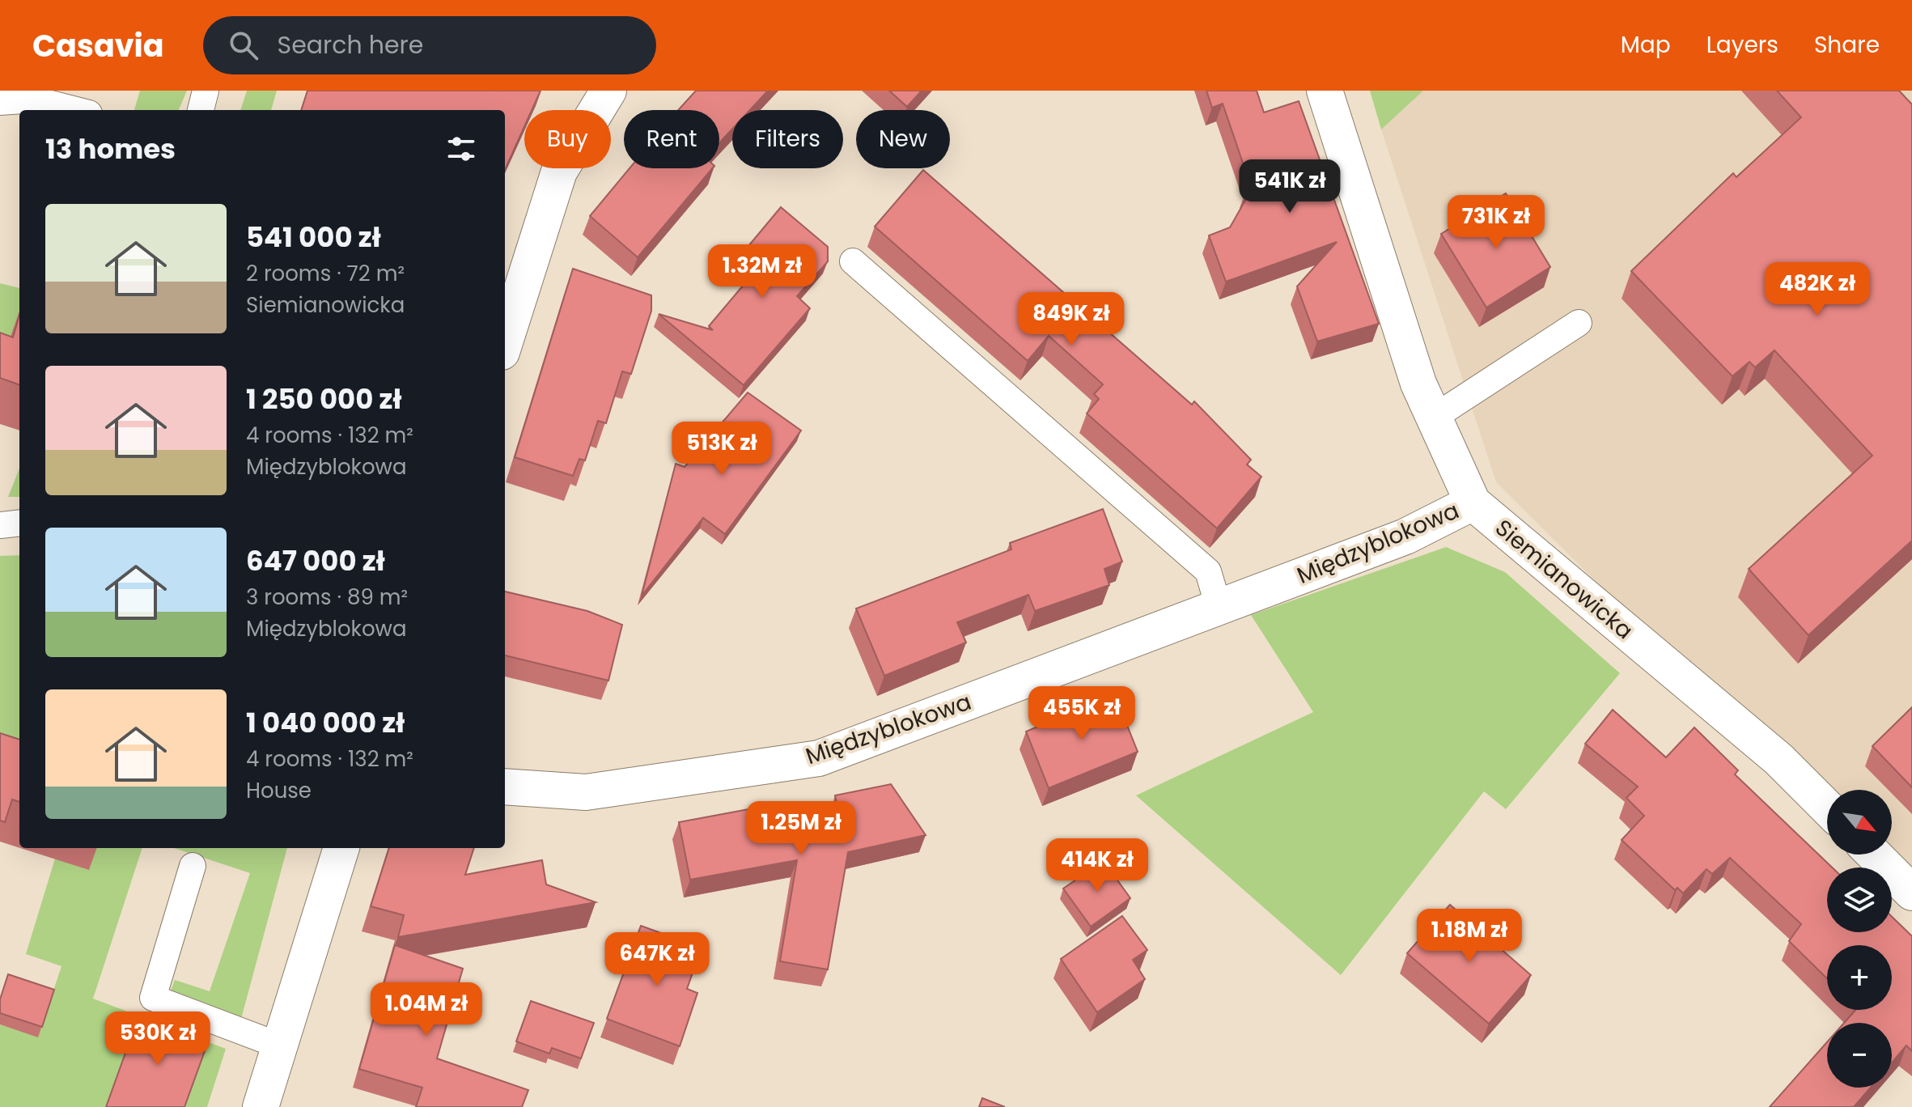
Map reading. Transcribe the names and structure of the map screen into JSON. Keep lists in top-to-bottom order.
{
  "streets": {
    "street": ["Międzyblokowa", "Siemianowicka"]
  },
  "crossings": [
    ["Międzyblokowa", "Siemianowicka"]
  ],
  "north": "bottom right",
  "page": {
    "header": "Casavia",
    "search": "Search here",
    "nav": ["Map", "Layers", "Share"],
    "chip": [
      "Buy",
      "Rent",
      "Filters",
      "New"
    ],
    "heading": "13 homes",
    "price": [
      "541K zł",
      "731K zł",
      "1.32M zł",
      "482K zł",
      "849K zł",
      "513K zł",
      "455K zł",
      "1.25M zł",
      "414K zł",
      "1.18M zł",
      "647K zł",
      "1.04M zł",
      "530K zł"
    ],
    "list": [
      {
        "name": "541 000 zł",
        "note": "2 rooms · 72 m² · Siemianowicka"
      },
      {
        "name": "1 250 000 zł",
        "note": "4 rooms · 132 m² · Międzyblokowa"
      },
      {
        "name": "647 000 zł",
        "note": "3 rooms · 89 m² · Międzyblokowa"
      },
      {
        "name": "1 040 000 zł",
        "note": "4 rooms · 132 m² · House"
      }
    ],
    "map_buttons": ["+", "−"]
  }
}
